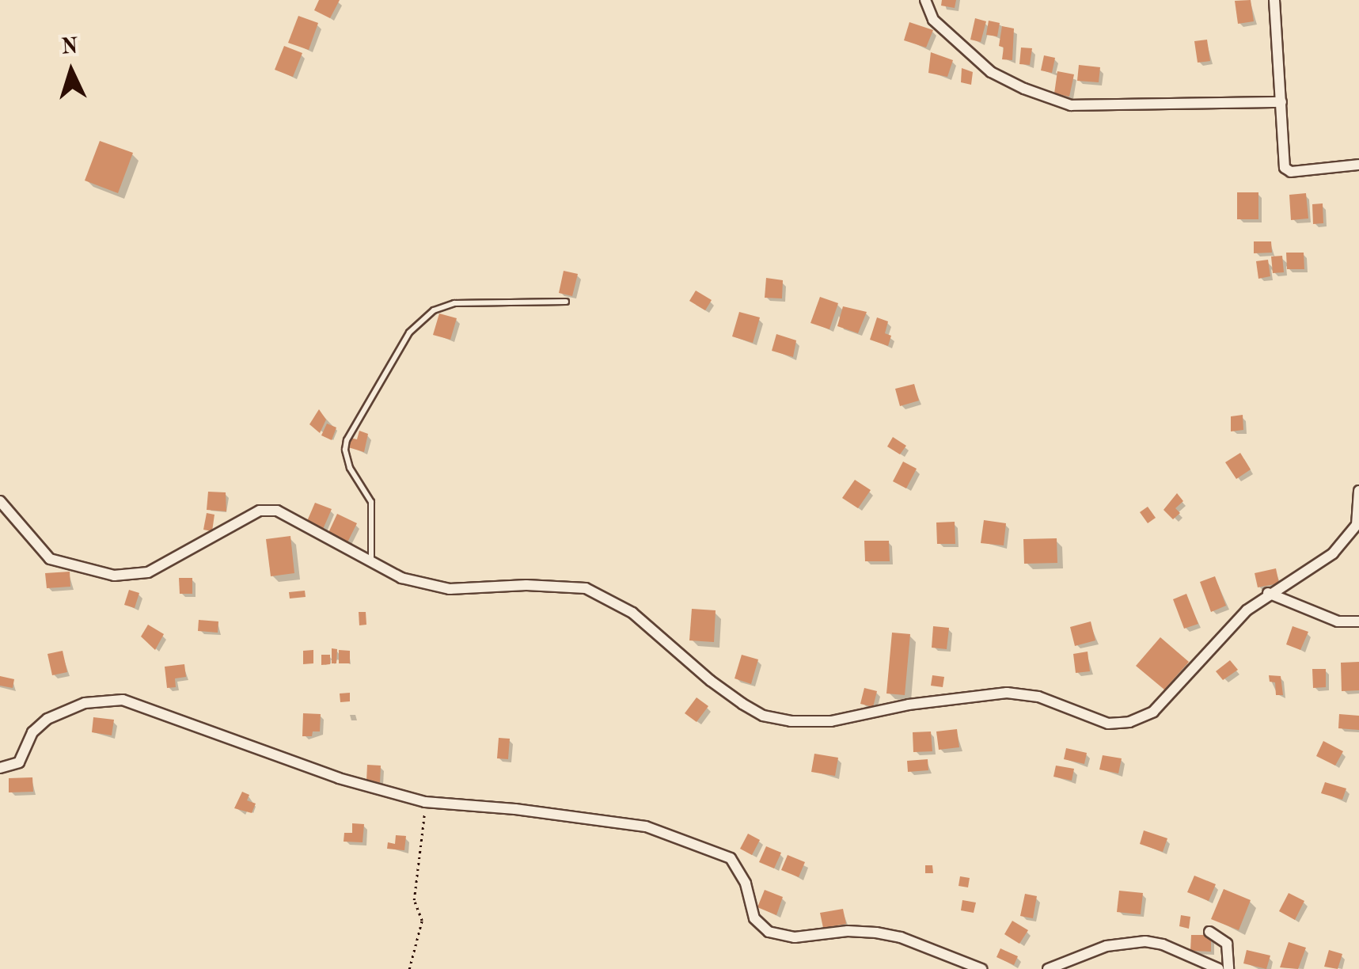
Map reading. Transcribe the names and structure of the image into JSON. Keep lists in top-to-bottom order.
{
  "north": "top"
}
